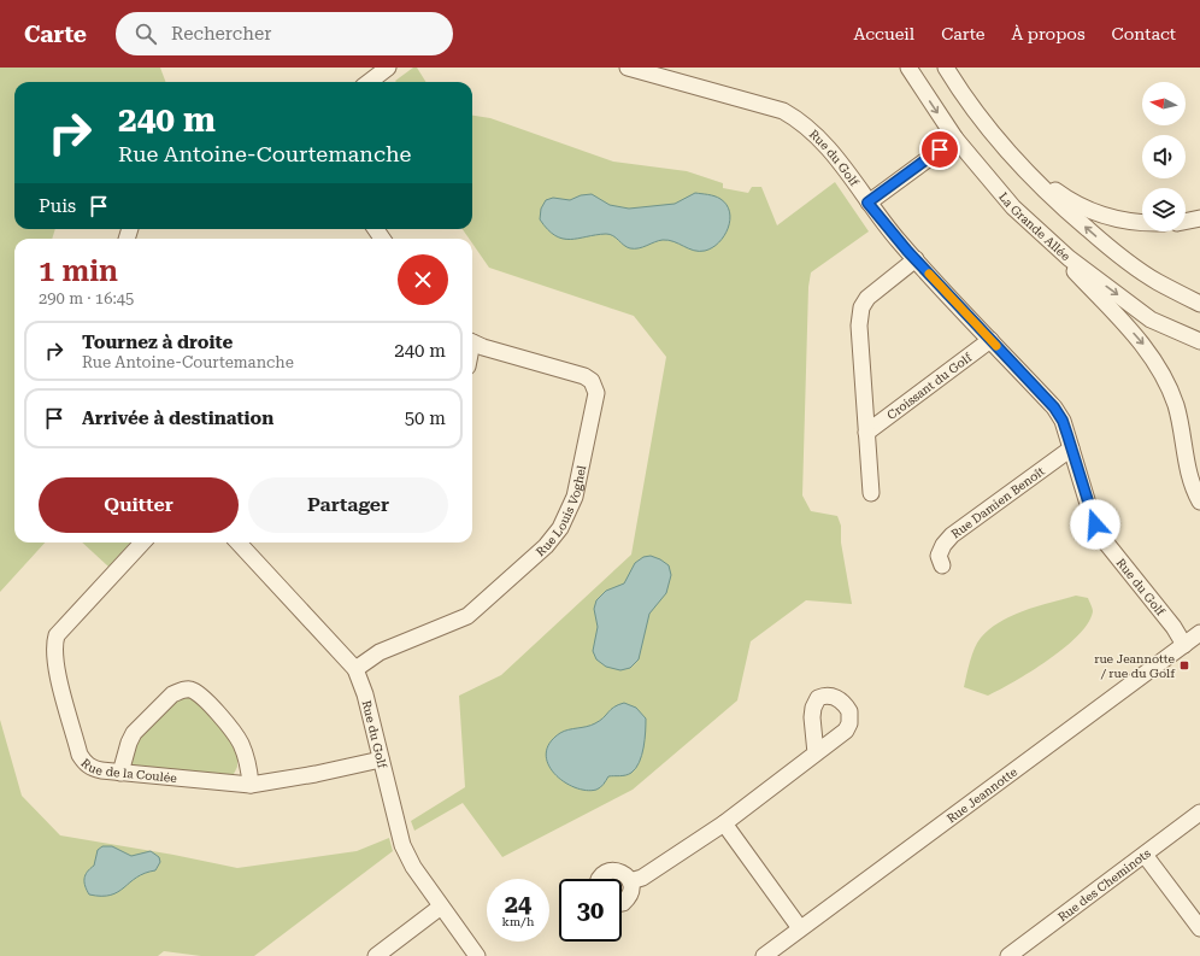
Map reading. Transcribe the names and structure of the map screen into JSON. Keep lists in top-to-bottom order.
{
  "streets": {
    "street": [
      "Rue du Golf",
      "La Grande Allée",
      "Croissant du Golf",
      "Rue Damien Benoît",
      "Rue Louis Voghel",
      "Rue de la Coulée",
      "Rue Jeannotte",
      "Rue des Cheminots"
    ]
  },
  "crossings": [
    ["Rue du Golf", "Croissant du Golf"],
    ["Rue du Golf", "Rue Damien Benoît"],
    ["Rue du Golf", "Rue Louis Voghel"],
    ["Rue du Golf", "Rue de la Coulée"],
    ["Rue du Golf", "Rue Jeannotte"]
  ],
  "places": {
    "transit": ["rue Jeannotte / rue du Golf"]
  },
  "north": "left",
  "page": {
    "header": "Carte",
    "search": "Rechercher",
    "nav": [
      "Accueil",
      "Carte",
      "À propos",
      "Contact"
    ],
    "turn": ["240 m", "Rue Antoine-Courtemanche"],
    "then": "Puis",
    "heading": ["1 min", "290 m · 16:45"],
    "list": [
      {
        "name": "Tournez à droite",
        "note": "Rue Antoine-Courtemanche",
        "value": "240 m"
      },
      {
        "name": "Arrivée à destination",
        "value": "50 m"
      }
    ],
    "buttons": ["Quitter", "Partager"],
    "speed": "24 km/h",
    "limit": "30"
  }
}
